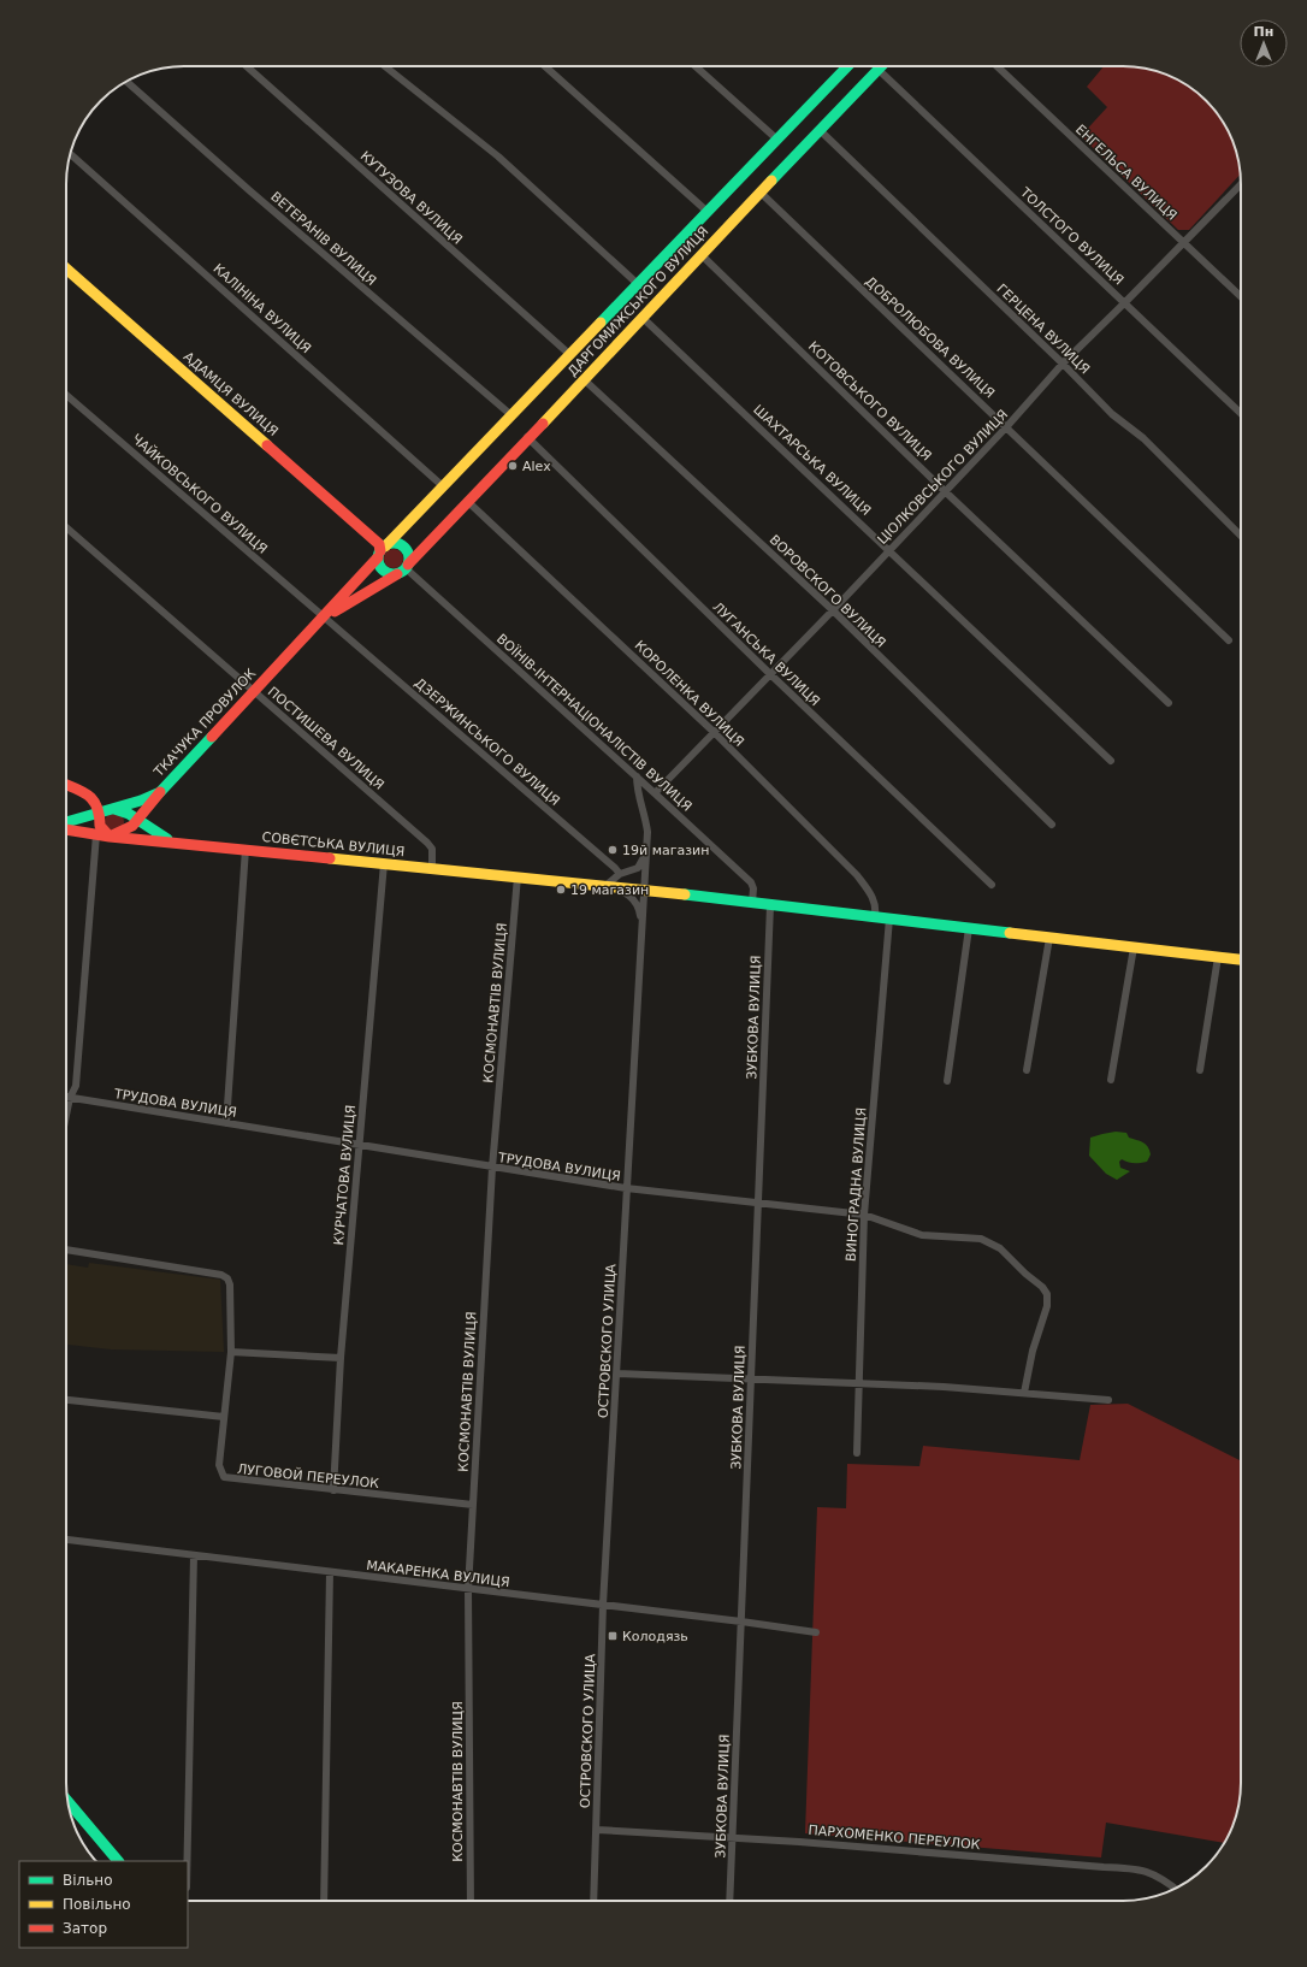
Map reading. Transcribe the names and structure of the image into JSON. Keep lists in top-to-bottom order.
{
  "streets": {
    "street": [
      "ЕНГЕЛЬСА ВУЛИЦЯ",
      "КУТУЗОВА ВУЛИЦЯ",
      "ТОЛСТОГО ВУЛИЦЯ",
      "ВЕТЕРАНІВ ВУЛИЦЯ",
      "ДАРГОМИЖСЬКОГО ВУЛИЦЯ",
      "КАЛІНІНА ВУЛИЦЯ",
      "ГЕРЦЕНА ВУЛИЦЯ",
      "ДОБРОЛЮБОВА ВУЛИЦЯ",
      "АДАМЦЯ ВУЛИЦЯ",
      "КОТОВСЬКОГО ВУЛИЦЯ",
      "ШАХТАРСЬКА ВУЛИЦЯ",
      "ЦІОЛКОВСЬКОГО ВУЛИЦЯ",
      "ЧАЙКОВСЬКОГО ВУЛИЦЯ",
      "ВОРОВСКОГО ВУЛИЦЯ",
      "ЛУГАНСЬКА ВУЛИЦЯ",
      "КОРОЛЕНКА ВУЛИЦЯ",
      "ТКАЧУКА ПРОВУЛОК",
      "ВОЇНІВ-ІНТЕРНАЦІОНАЛІСТІВ ВУЛИЦЯ",
      "ПОСТИШЕВА ВУЛИЦЯ",
      "ДЗЕРЖИНСЬКОГО ВУЛИЦЯ",
      "СОВЄТСЬКА ВУЛИЦЯ",
      "КОСМОНАВТІВ ВУЛИЦЯ",
      "ЗУБКОВА ВУЛИЦЯ",
      "ТРУДОВА ВУЛИЦЯ",
      "КУРЧАТОВА ВУЛИЦЯ",
      "ВИНОГРАДНА ВУЛИЦЯ",
      "ОСТРОВСКОГО УЛИЦА",
      "ЛУГОВОЙ ПЕРЕУЛОК",
      "МАКАРЕНКА ВУЛИЦЯ",
      "ПАРХОМЕНКО ПЕРЕУЛОК"
    ]
  },
  "crossings": [
    ["ЕНГЕЛЬСА ВУЛИЦЯ", "ЦІОЛКОВСЬКОГО ВУЛИЦЯ"],
    ["КУТУЗОВА ВУЛИЦЯ", "ДАРГОМИЖСЬКОГО ВУЛИЦЯ"],
    ["ТОЛСТОГО ВУЛИЦЯ", "ДАРГОМИЖСЬКОГО ВУЛИЦЯ"],
    ["ТОЛСТОГО ВУЛИЦЯ", "ЦІОЛКОВСЬКОГО ВУЛИЦЯ"],
    ["ВЕТЕРАНІВ ВУЛИЦЯ", "ДАРГОМИЖСЬКОГО ВУЛИЦЯ"],
    ["ДАРГОМИЖСЬКОГО ВУЛИЦЯ", "КАЛІНІНА ВУЛИЦЯ"],
    ["ДАРГОМИЖСЬКОГО ВУЛИЦЯ", "ГЕРЦЕНА ВУЛИЦЯ"],
    ["ДАРГОМИЖСЬКОГО ВУЛИЦЯ", "ДОБРОЛЮБОВА ВУЛИЦЯ"],
    ["ДАРГОМИЖСЬКОГО ВУЛИЦЯ", "АДАМЦЯ ВУЛИЦЯ"],
    ["ДАРГОМИЖСЬКОГО ВУЛИЦЯ", "КОТОВСЬКОГО ВУЛИЦЯ"],
    ["ДАРГОМИЖСЬКОГО ВУЛИЦЯ", "ШАХТАРСЬКА ВУЛИЦЯ"],
    ["ДАРГОМИЖСЬКОГО ВУЛИЦЯ", "ЧАЙКОВСЬКОГО ВУЛИЦЯ"],
    ["ДАРГОМИЖСЬКОГО ВУЛИЦЯ", "ВОРОВСКОГО ВУЛИЦЯ"],
    ["ДАРГОМИЖСЬКОГО ВУЛИЦЯ", "ЛУГАНСЬКА ВУЛИЦЯ"],
    ["ДАРГОМИЖСЬКОГО ВУЛИЦЯ", "КОРОЛЕНКА ВУЛИЦЯ"],
    ["ДАРГОМИЖСЬКОГО ВУЛИЦЯ", "ТКАЧУКА ПРОВУЛОК"],
    ["ДАРГОМИЖСЬКОГО ВУЛИЦЯ", "ВОЇНІВ-ІНТЕРНАЦІОНАЛІСТІВ ВУЛИЦЯ"],
    ["ДАРГОМИЖСЬКОГО ВУЛИЦЯ", "ДЗЕРЖИНСЬКОГО ВУЛИЦЯ"],
    ["ГЕРЦЕНА ВУЛИЦЯ", "ЦІОЛКОВСЬКОГО ВУЛИЦЯ"],
    ["ДОБРОЛЮБОВА ВУЛИЦЯ", "ЦІОЛКОВСЬКОГО ВУЛИЦЯ"],
    ["АДАМЦЯ ВУЛИЦЯ", "ВОЇНІВ-ІНТЕРНАЦІОНАЛІСТІВ ВУЛИЦЯ"],
    ["КОТОВСЬКОГО ВУЛИЦЯ", "ЦІОЛКОВСЬКОГО ВУЛИЦЯ"],
    ["ШАХТАРСЬКА ВУЛИЦЯ", "ЦІОЛКОВСЬКОГО ВУЛИЦЯ"],
    ["ЦІОЛКОВСЬКОГО ВУЛИЦЯ", "ВОРОВСКОГО ВУЛИЦЯ"],
    ["ЦІОЛКОВСЬКОГО ВУЛИЦЯ", "ЛУГАНСЬКА ВУЛИЦЯ"],
    ["ЦІОЛКОВСЬКОГО ВУЛИЦЯ", "КОРОЛЕНКА ВУЛИЦЯ"],
    ["ЦІОЛКОВСЬКОГО ВУЛИЦЯ", "ВОЇНІВ-ІНТЕРНАЦІОНАЛІСТІВ ВУЛИЦЯ"],
    ["ЧАЙКОВСЬКОГО ВУЛИЦЯ", "ТКАЧУКА ПРОВУЛОК"],
    ["ЧАЙКОВСЬКОГО ВУЛИЦЯ", "ДЗЕРЖИНСЬКОГО ВУЛИЦЯ"],
    ["КОРОЛЕНКА ВУЛИЦЯ", "СОВЄТСЬКА ВУЛИЦЯ"],
    ["ТКАЧУКА ПРОВУЛОК", "ПОСТИШЕВА ВУЛИЦЯ"],
    ["ТКАЧУКА ПРОВУЛОК", "ДЗЕРЖИНСЬКОГО ВУЛИЦЯ"],
    ["ВОЇНІВ-ІНТЕРНАЦІОНАЛІСТІВ ВУЛИЦЯ", "СОВЄТСЬКА ВУЛИЦЯ"],
    ["ВОЇНІВ-ІНТЕРНАЦІОНАЛІСТІВ ВУЛИЦЯ", "ОСТРОВСКОГО УЛИЦА"],
    ["ПОСТИШЕВА ВУЛИЦЯ", "СОВЄТСЬКА ВУЛИЦЯ"],
    ["СОВЄТСЬКА ВУЛИЦЯ", "КОСМОНАВТІВ ВУЛИЦЯ"],
    ["СОВЄТСЬКА ВУЛИЦЯ", "ЗУБКОВА ВУЛИЦЯ"],
    ["СОВЄТСЬКА ВУЛИЦЯ", "КУРЧАТОВА ВУЛИЦЯ"],
    ["СОВЄТСЬКА ВУЛИЦЯ", "ВИНОГРАДНА ВУЛИЦЯ"],
    ["СОВЄТСЬКА ВУЛИЦЯ", "ОСТРОВСКОГО УЛИЦА"],
    ["КОСМОНАВТІВ ВУЛИЦЯ", "ТРУДОВА ВУЛИЦЯ"],
    ["КОСМОНАВТІВ ВУЛИЦЯ", "ЛУГОВОЙ ПЕРЕУЛОК"],
    ["КОСМОНАВТІВ ВУЛИЦЯ", "МАКАРЕНКА ВУЛИЦЯ"],
    ["ЗУБКОВА ВУЛИЦЯ", "ТРУДОВА ВУЛИЦЯ"],
    ["ЗУБКОВА ВУЛИЦЯ", "МАКАРЕНКА ВУЛИЦЯ"],
    ["ЗУБКОВА ВУЛИЦЯ", "ПАРХОМЕНКО ПЕРЕУЛОК"],
    ["ТРУДОВА ВУЛИЦЯ", "КУРЧАТОВА ВУЛИЦЯ"],
    ["ТРУДОВА ВУЛИЦЯ", "ВИНОГРАДНА ВУЛИЦЯ"],
    ["ТРУДОВА ВУЛИЦЯ", "ОСТРОВСКОГО УЛИЦА"],
    ["КУРЧАТОВА ВУЛИЦЯ", "ЛУГОВОЙ ПЕРЕУЛОК"],
    ["ОСТРОВСКОГО УЛИЦА", "МАКАРЕНКА ВУЛИЦЯ"],
    ["ОСТРОВСКОГО УЛИЦА", "ПАРХОМЕНКО ПЕРЕУЛОК"]
  ],
  "places": {
    "other": ["Alex", "19й магазин", "19 магазин"],
    "transit": ["Колодязь"]
  },
  "legend": ["Вільно", "Повільно", "Затор"],
  "north": "top"
}
